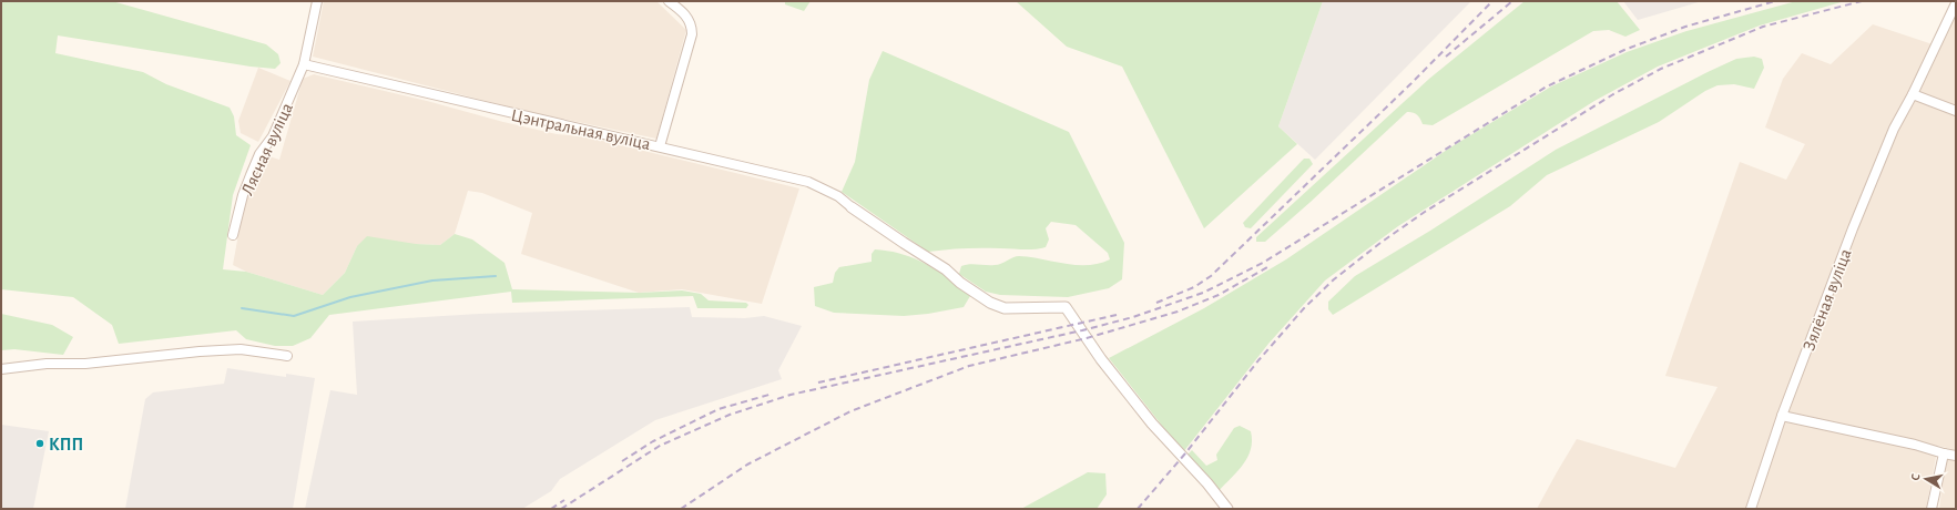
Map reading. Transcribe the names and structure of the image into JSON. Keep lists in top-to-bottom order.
{
  "streets": {
    "street": ["Цэнтральная вуліца", "Лясная вуліца", "Зялёная вуліца"]
  },
  "crossings": [
    ["Цэнтральная вуліца", "Лясная вуліца"]
  ],
  "places": ["КПП"],
  "north": "left"
}
